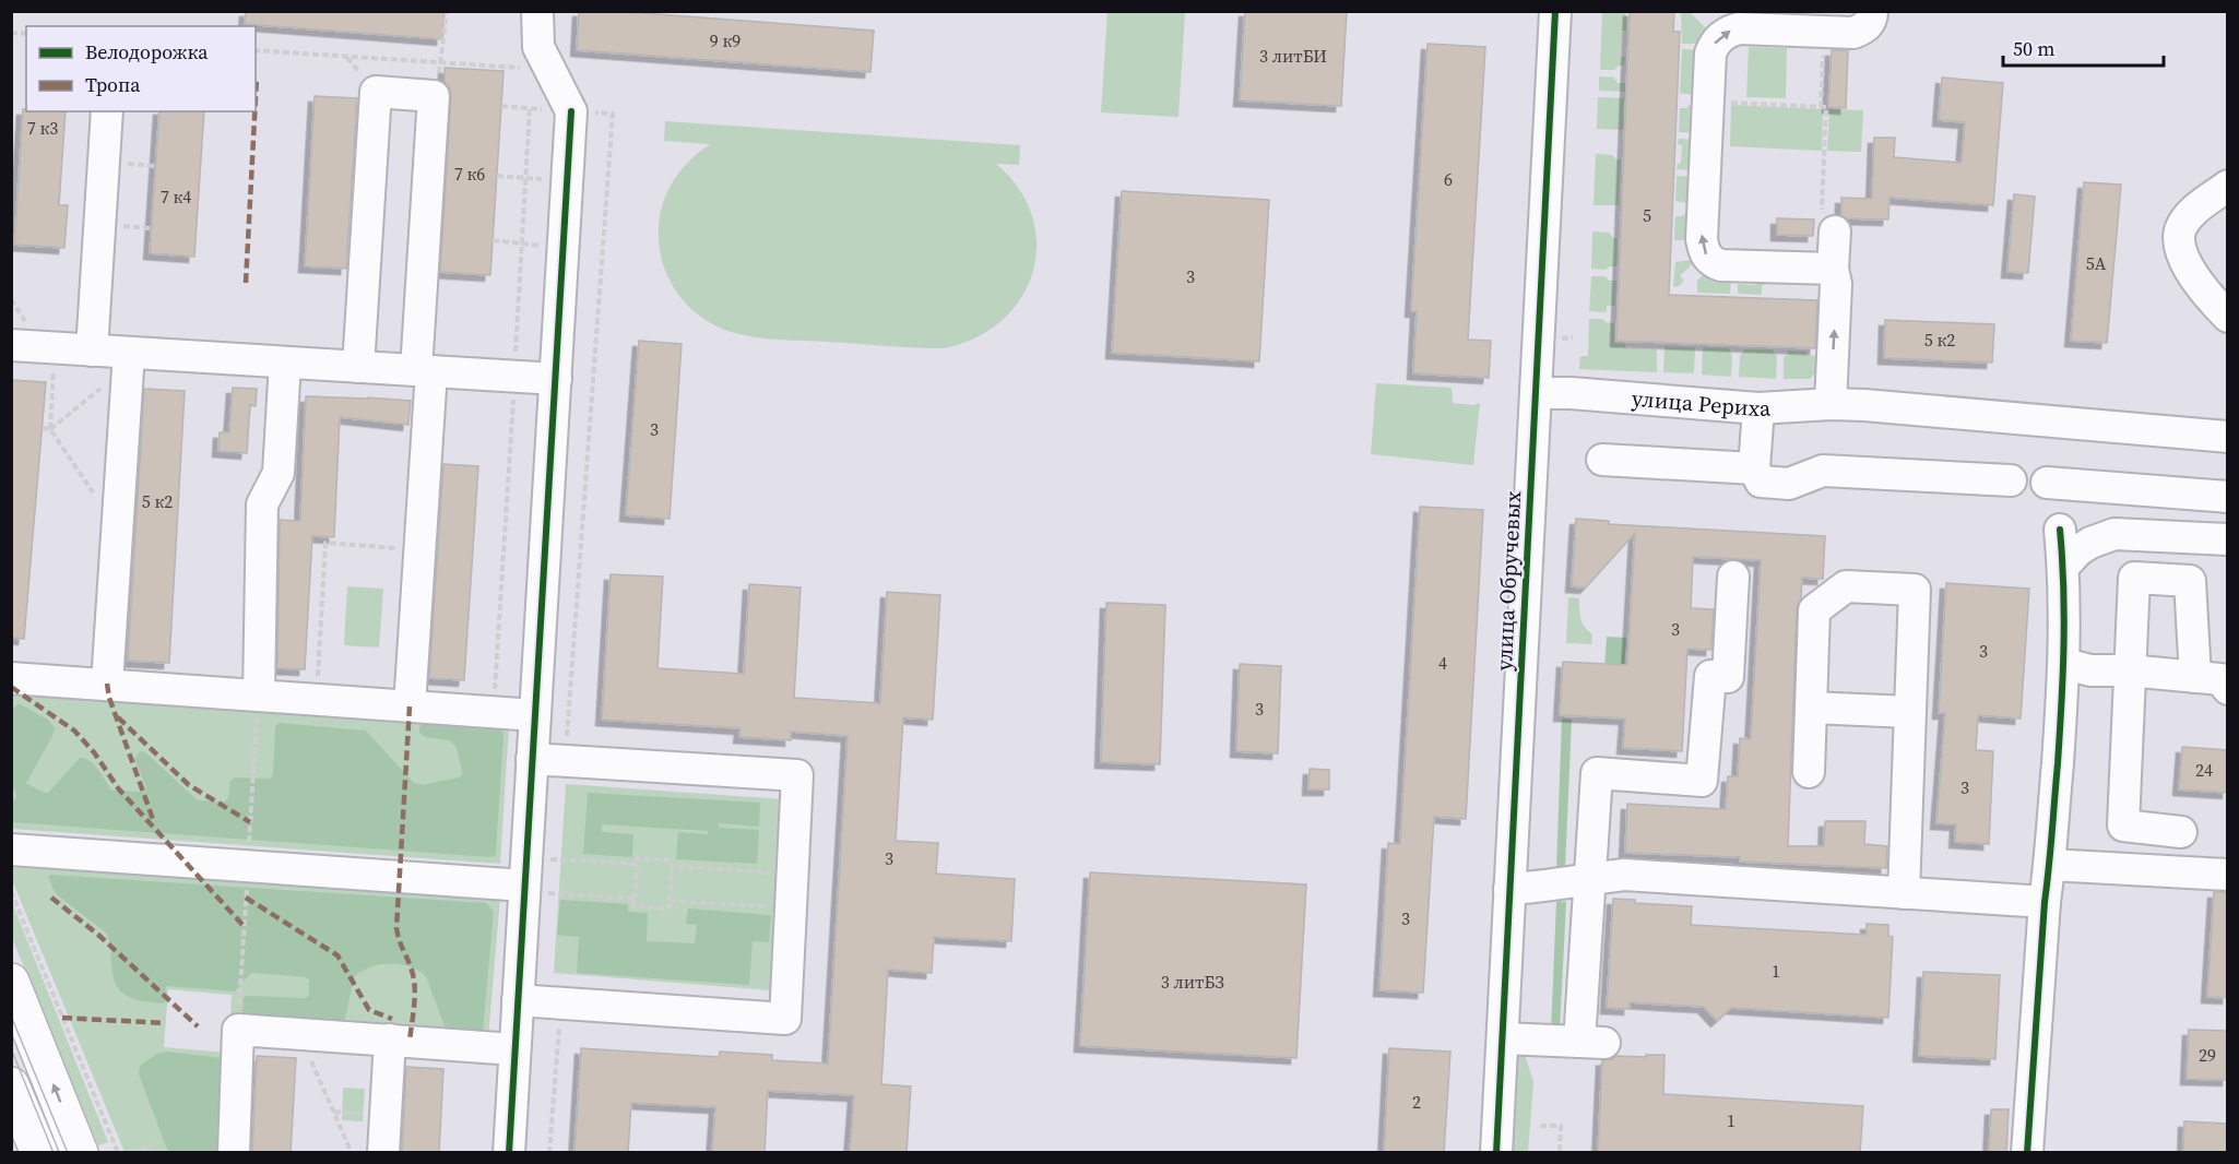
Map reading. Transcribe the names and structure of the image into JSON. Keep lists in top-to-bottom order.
{
  "streets": {
    "street": ["улица Рериха", "улица Обручевых"]
  },
  "crossings": [
    ["улица Рериха", "улица Обручевых"]
  ],
  "house_numbers": [
    "9 к9",
    "3 литБИ",
    "7 к3",
    "7 к6",
    "6",
    "7 к4",
    "5",
    "5А",
    "3",
    "5 к2",
    "3",
    "5 к2",
    "3",
    "3",
    "4",
    "3",
    "24",
    "3",
    "3",
    "3",
    "1",
    "3 литБЗ",
    "29",
    "2",
    "1"
  ],
  "legend": ["Велодорожка", "Тропа"],
  "scale_bar": "50 m"
}
